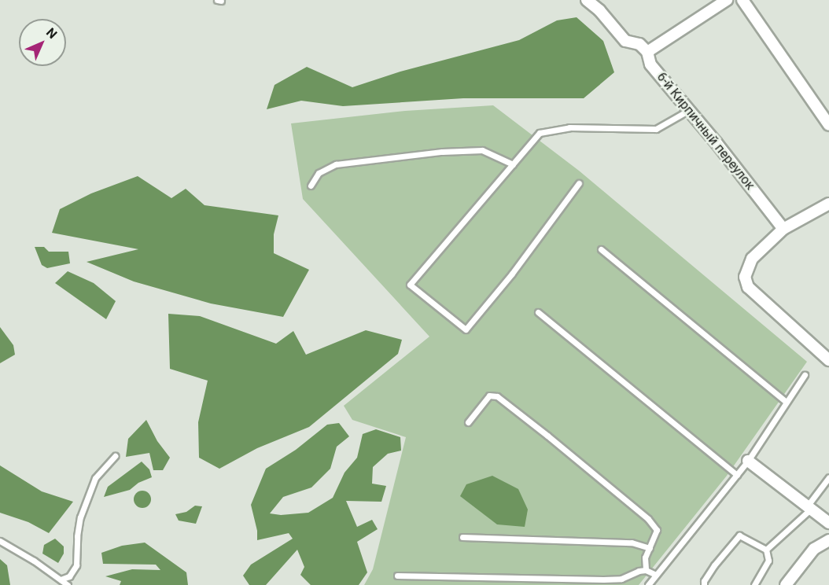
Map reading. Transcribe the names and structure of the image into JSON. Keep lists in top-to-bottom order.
{
  "streets": {
    "street": ["6-й Кирпичный переулок"]
  },
  "north": "top right"
}
